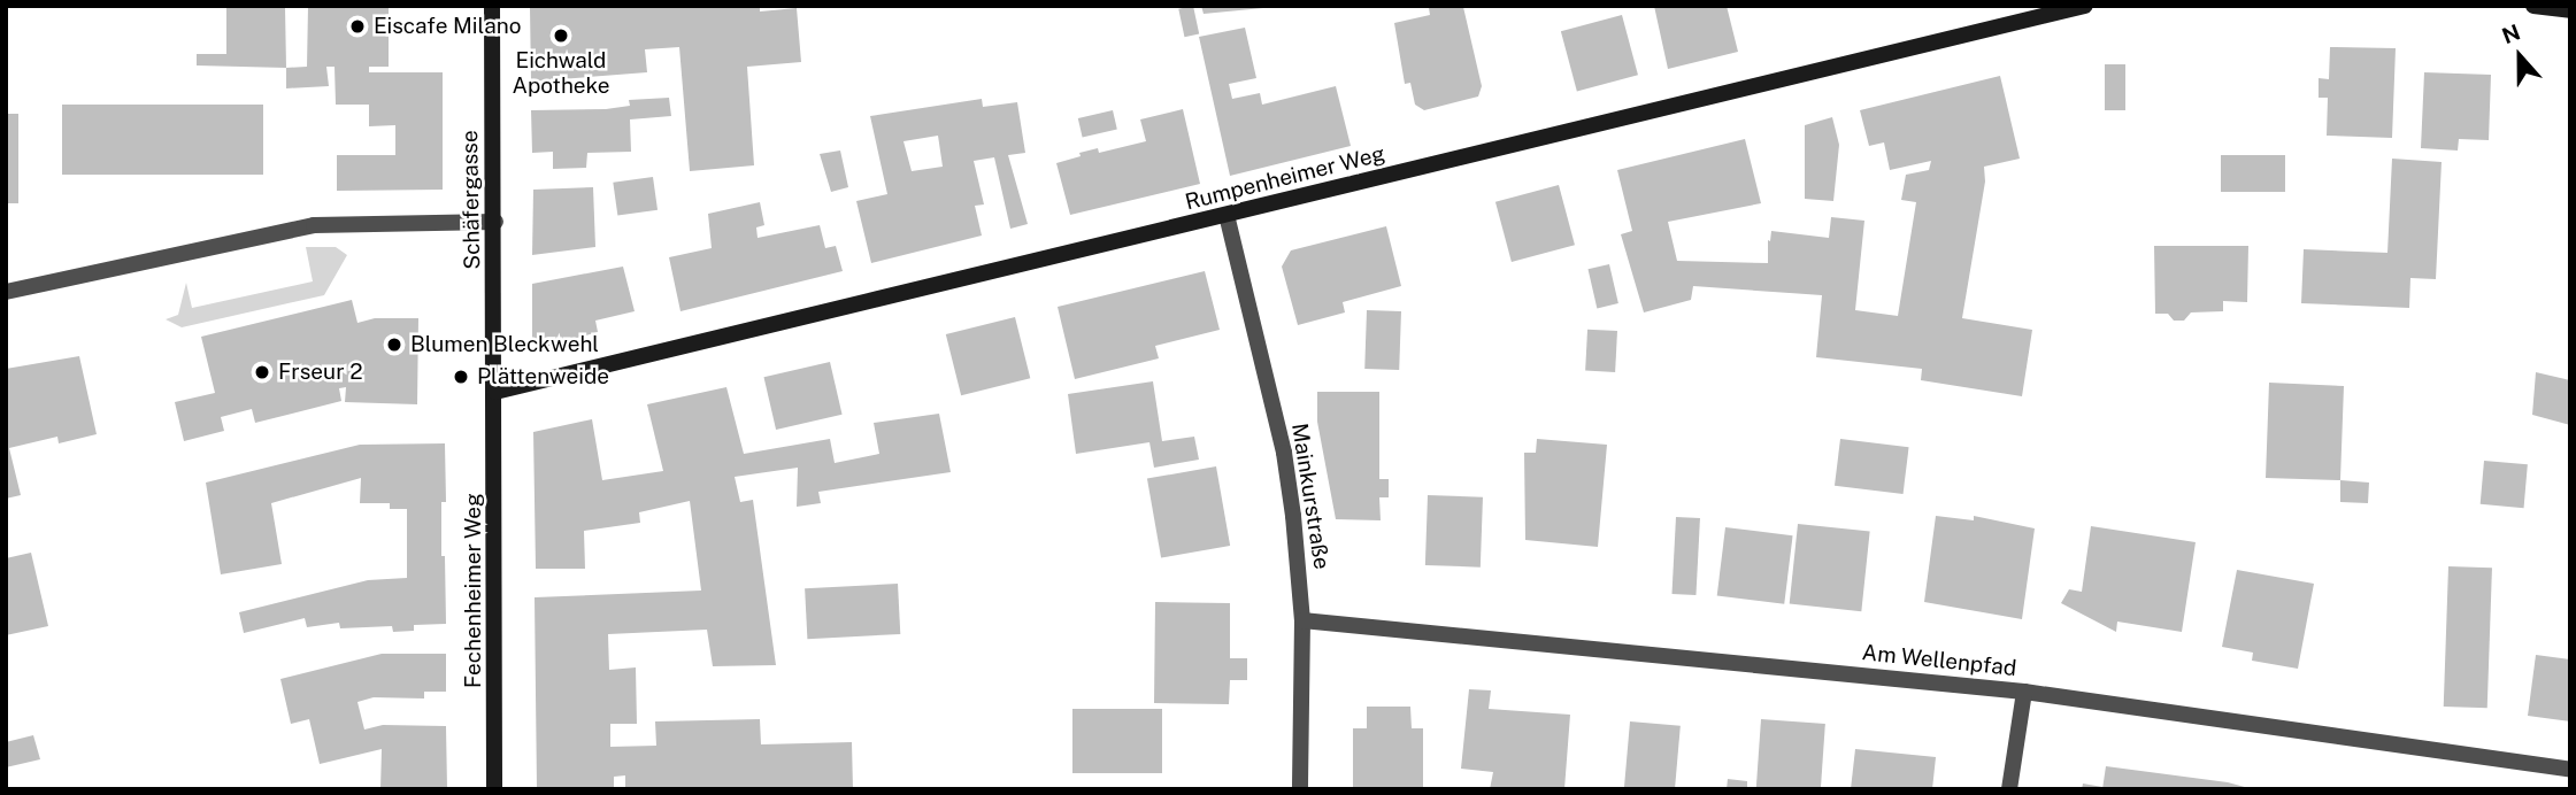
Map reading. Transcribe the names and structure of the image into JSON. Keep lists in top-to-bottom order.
{
  "streets": {
    "street": [
      "Rumpenheimer Weg",
      "Schäfergasse",
      "Mainkurstraße",
      "Fechenheimer Weg",
      "Am Wellenpfad"
    ]
  },
  "crossings": [
    ["Rumpenheimer Weg", "Schäfergasse"],
    ["Rumpenheimer Weg", "Mainkurstraße"],
    ["Rumpenheimer Weg", "Fechenheimer Weg"],
    ["Schäfergasse", "Fechenheimer Weg"],
    ["Mainkurstraße", "Am Wellenpfad"]
  ],
  "places": [
    "Eiscafe Milano",
    "Eichwald Apotheke",
    "Blumen Bleckwehl",
    "Frseur 2",
    "Plättenweide"
  ],
  "north": "top"
}
